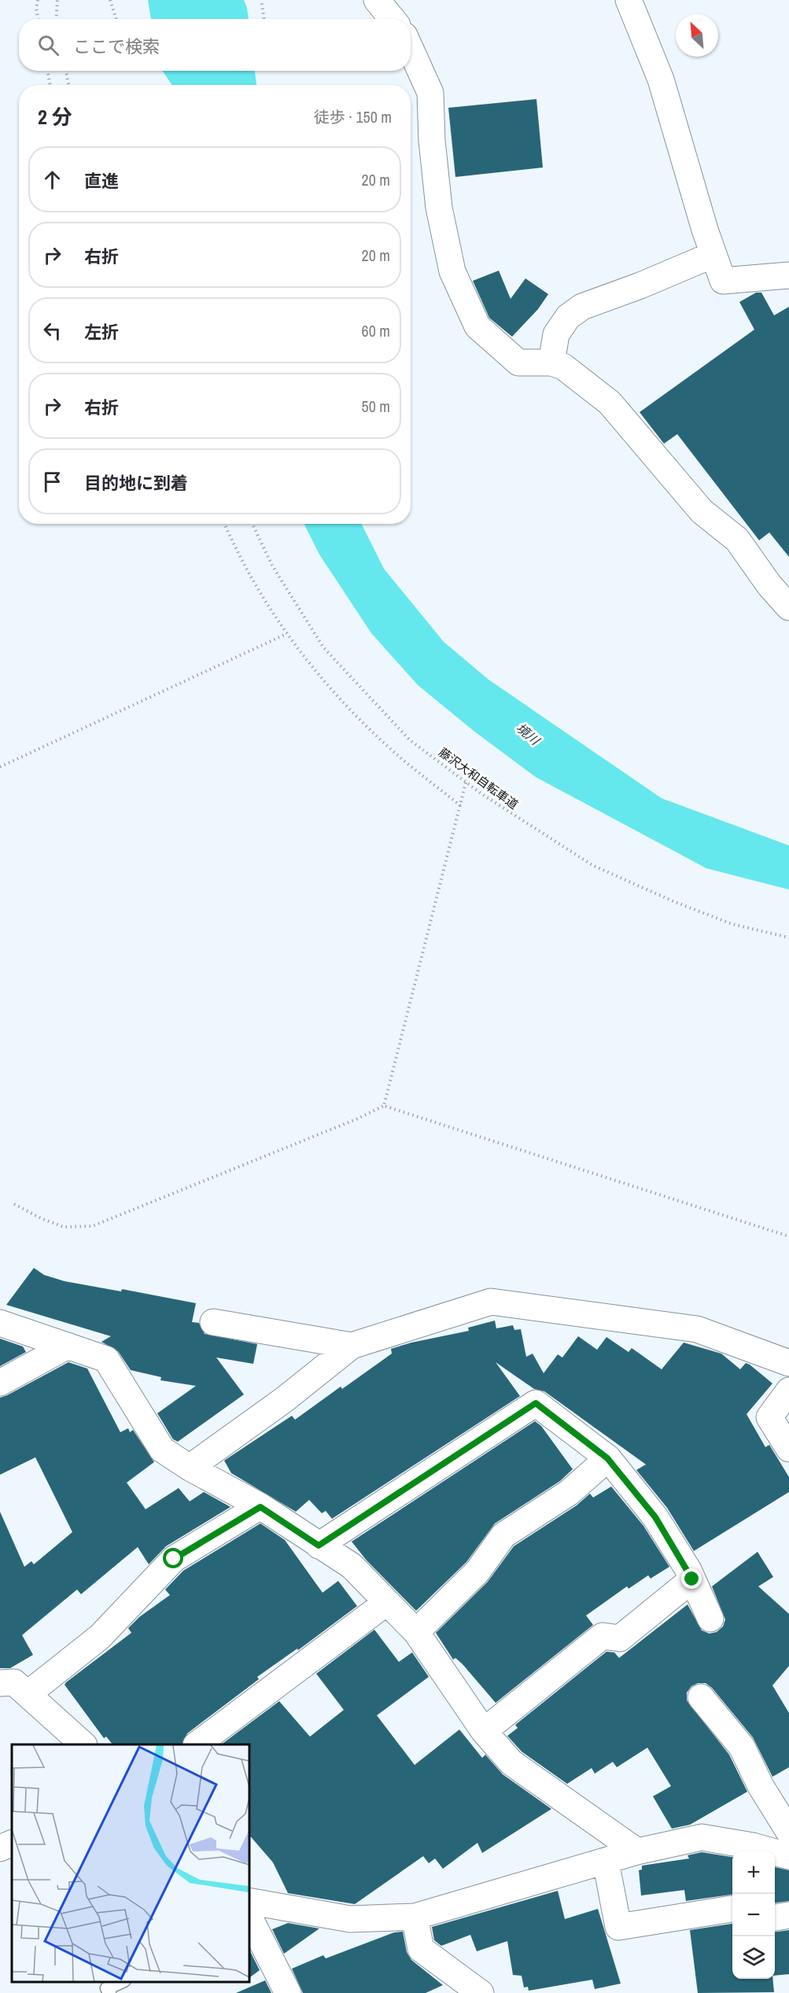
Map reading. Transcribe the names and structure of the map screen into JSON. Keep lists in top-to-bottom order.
{
  "streets": {
    "path": ["藤沢大和自転車道"]
  },
  "water": ["境川"],
  "north": "top left",
  "page": {
    "search": "ここで検索",
    "heading": ["2 分", "徒歩 · 150 m"],
    "list": [
      ["直進", "20 m"],
      ["右折", "20 m"],
      ["左折", "60 m"],
      ["右折", "50 m"],
      "目的地に到着"
    ],
    "map_buttons": ["+", "−"]
  }
}
